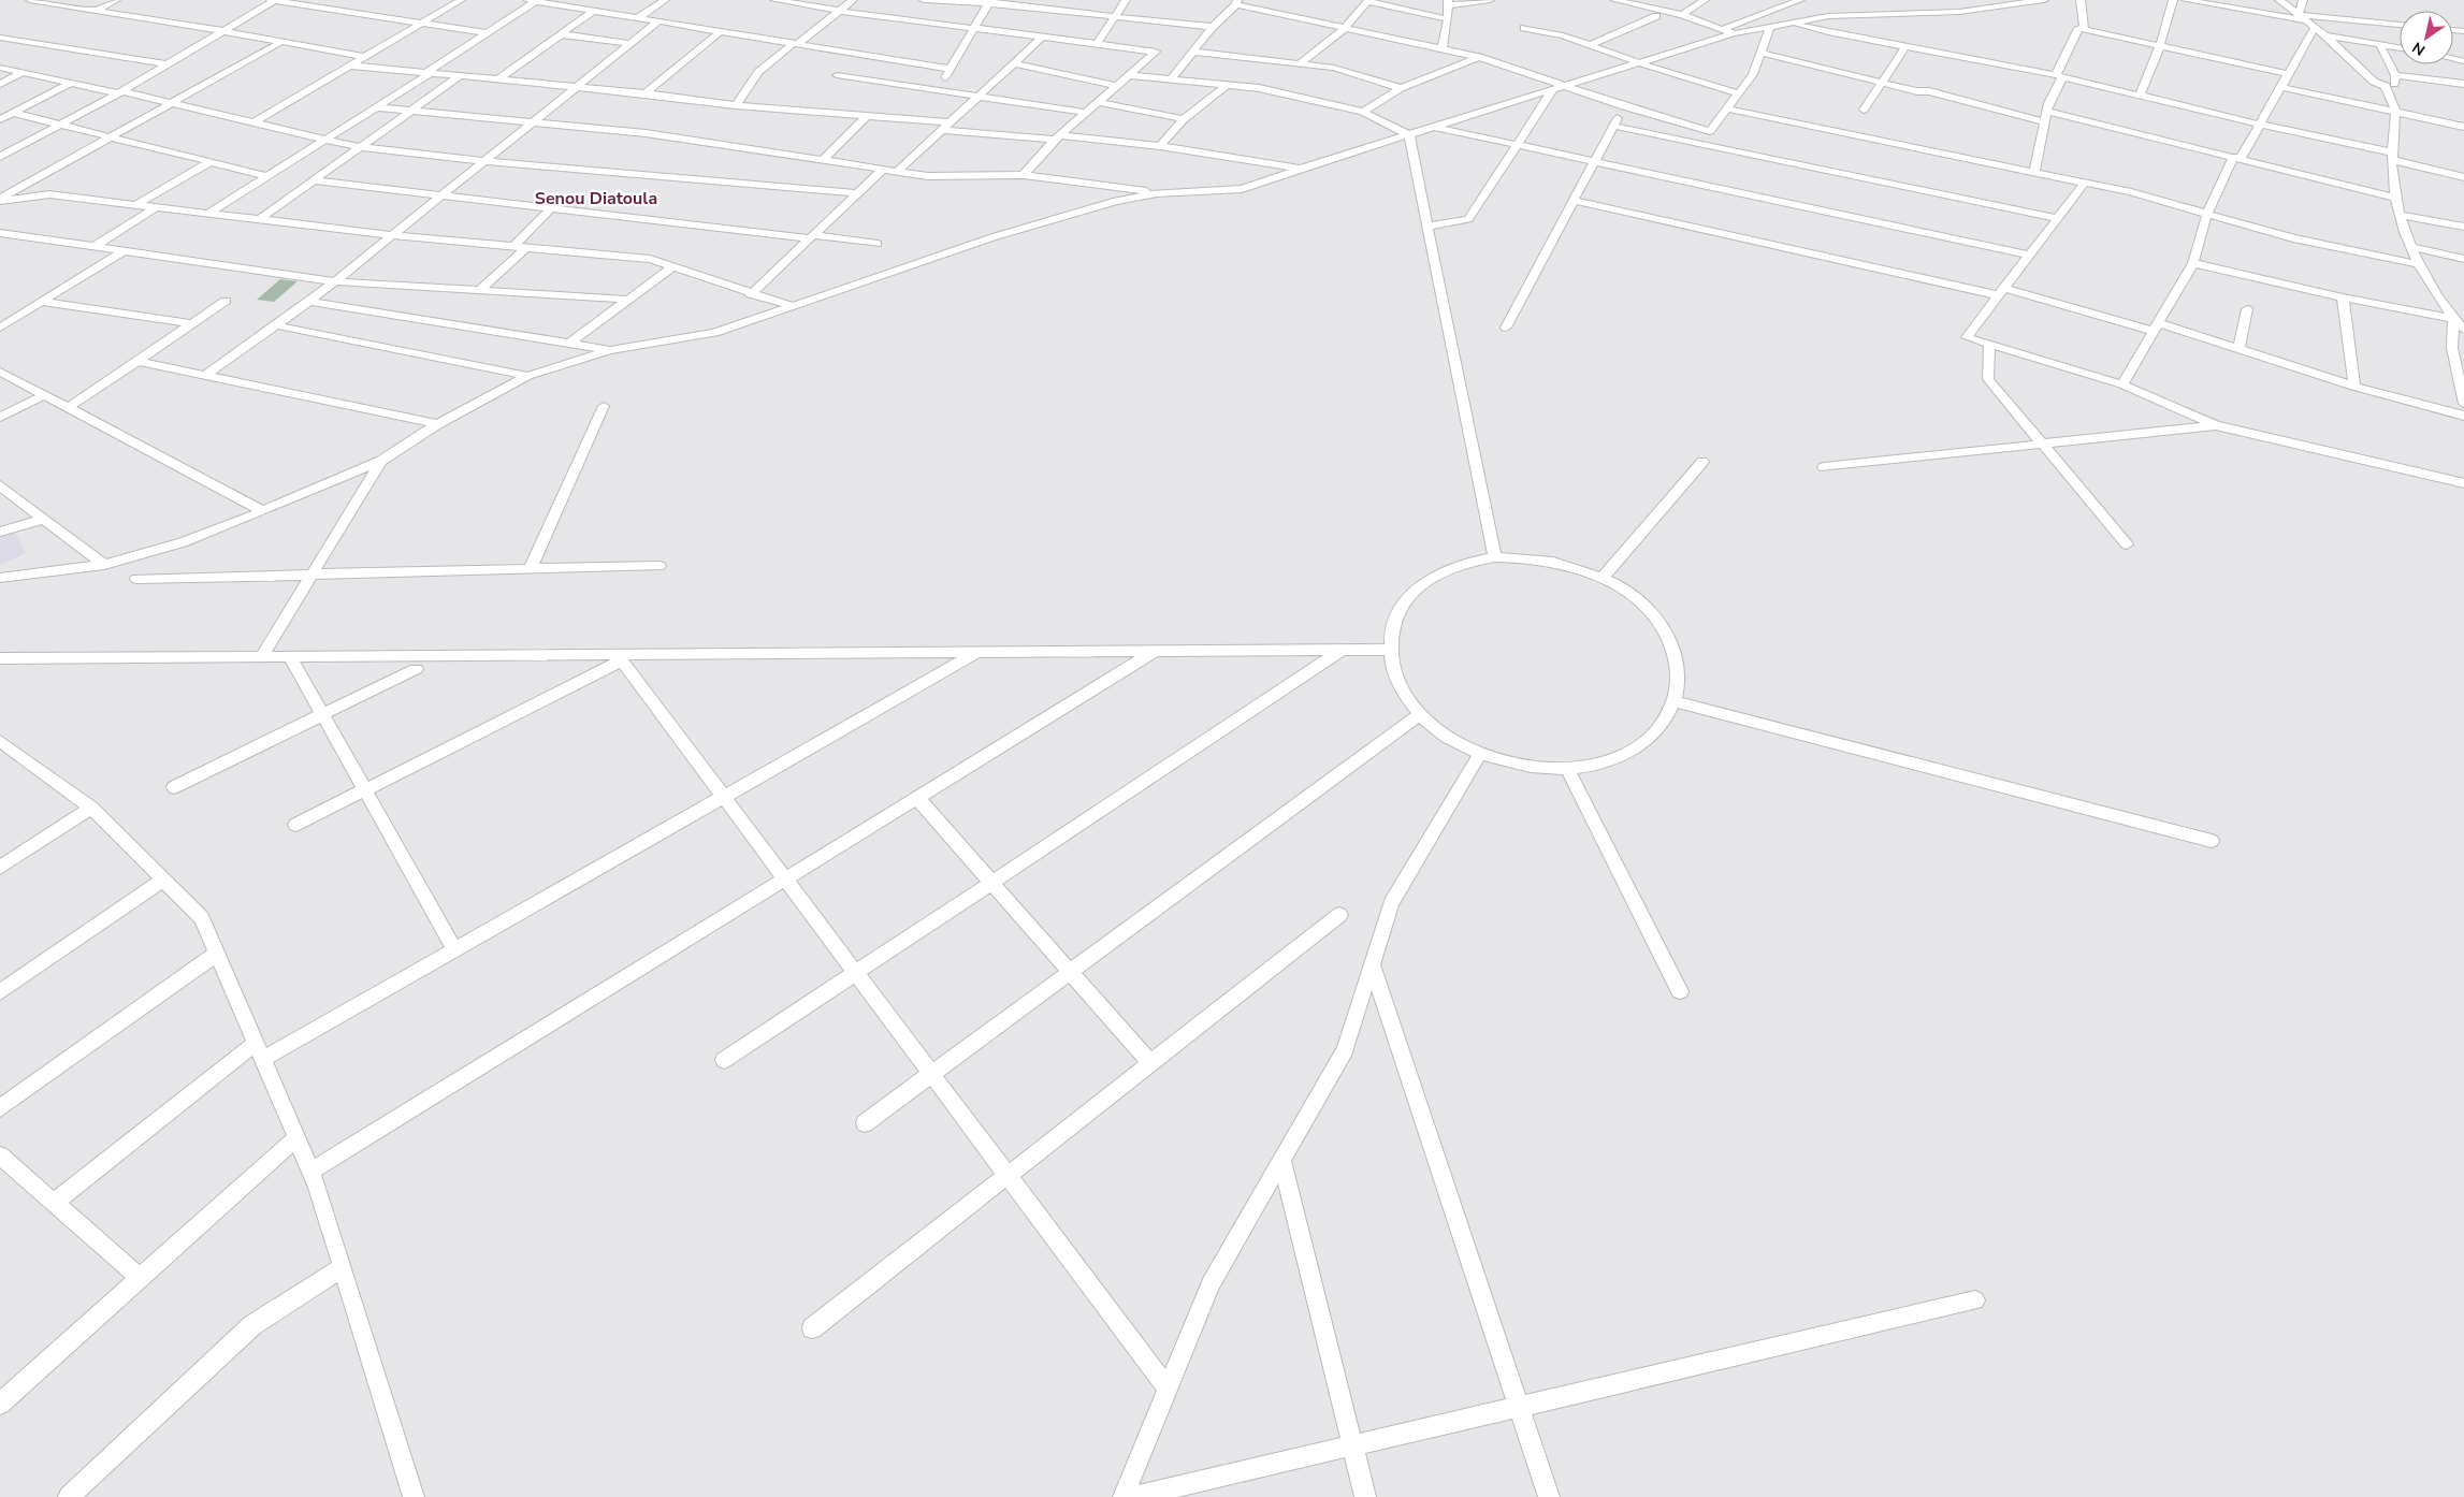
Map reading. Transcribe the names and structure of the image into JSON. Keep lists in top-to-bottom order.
{
  "districts": ["Senou Diatoula"],
  "north": "bottom left"
}
